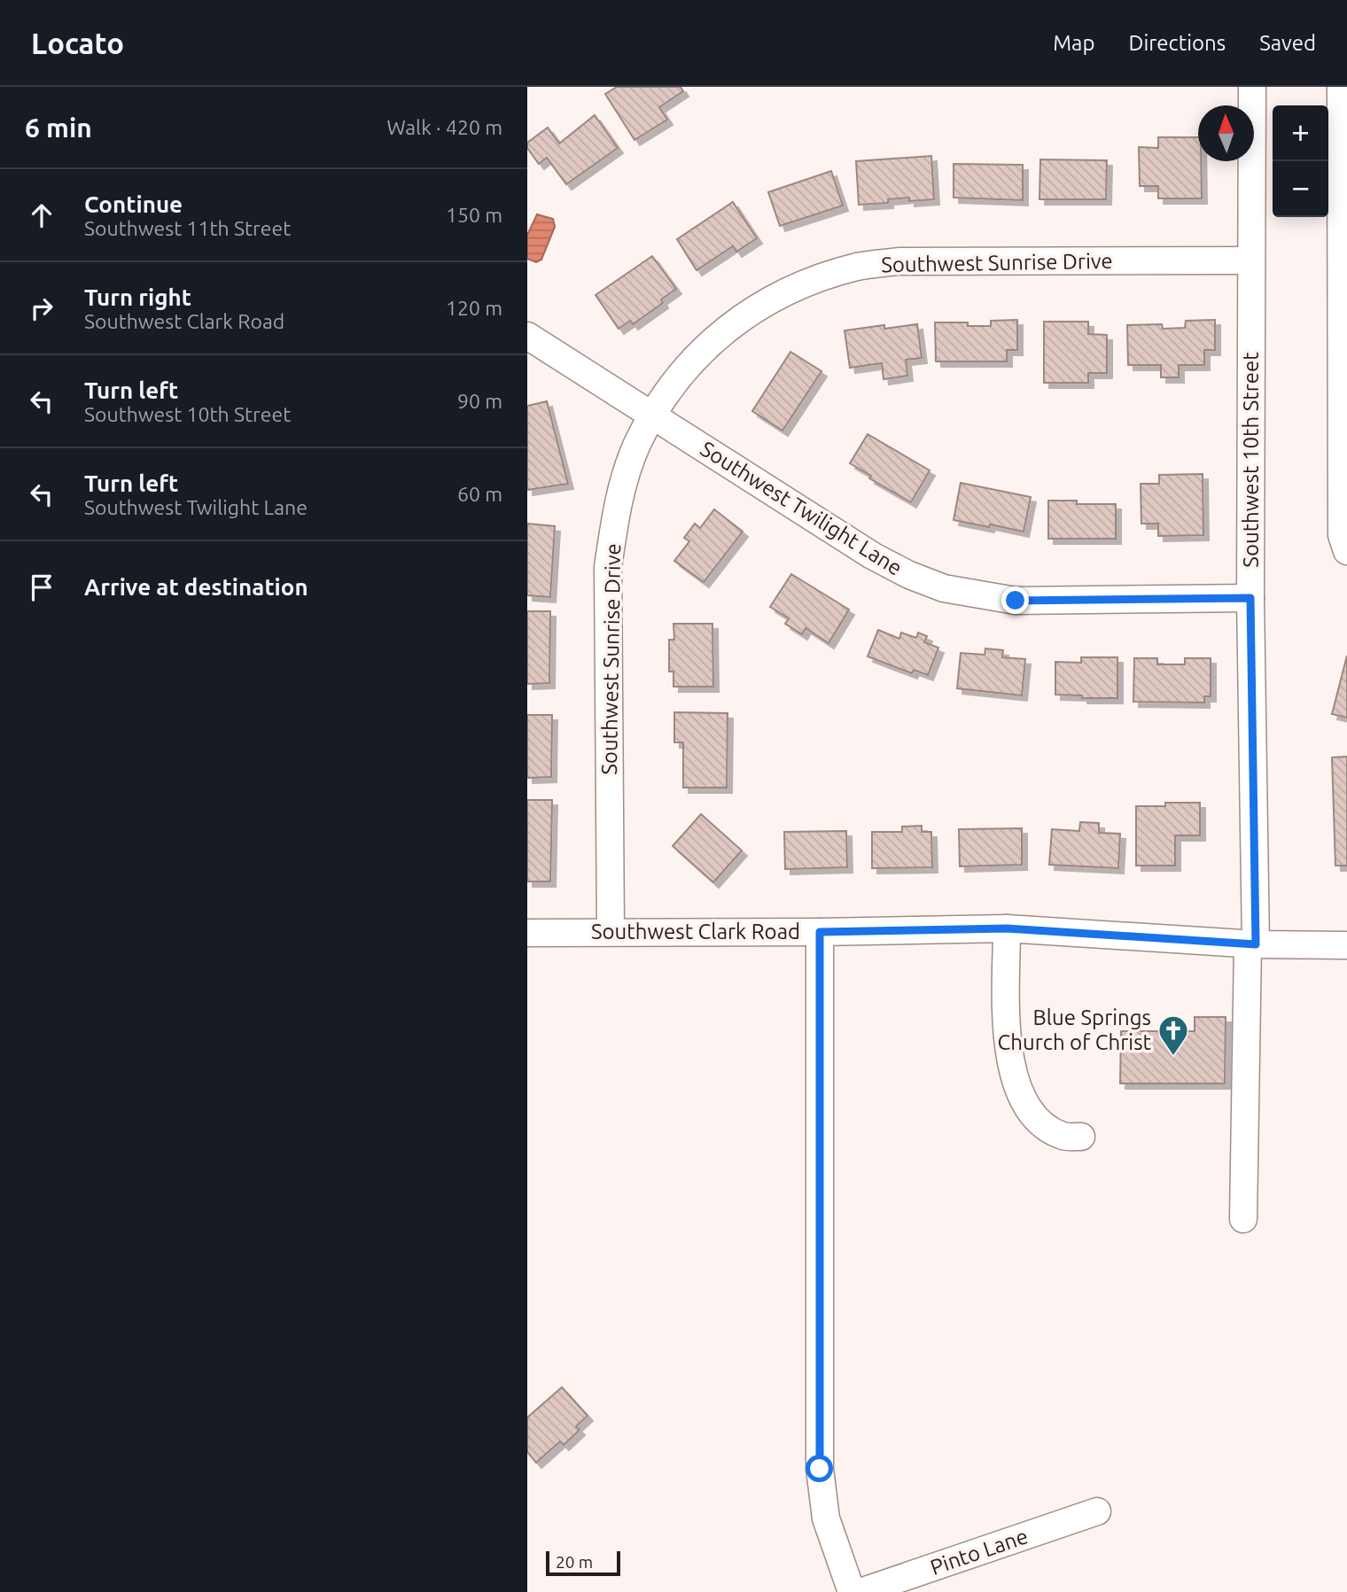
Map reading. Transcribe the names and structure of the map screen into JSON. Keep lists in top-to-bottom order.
{
  "streets": {
    "street": [
      "Southwest Sunrise Drive",
      "Southwest 10th Street",
      "Southwest Twilight Lane",
      "Southwest Clark Road",
      "Pinto Lane"
    ]
  },
  "crossings": [
    ["Southwest Sunrise Drive", "Southwest 10th Street"],
    ["Southwest Sunrise Drive", "Southwest Twilight Lane"],
    ["Southwest Sunrise Drive", "Southwest Clark Road"],
    ["Southwest 10th Street", "Southwest Twilight Lane"],
    ["Southwest 10th Street", "Southwest Clark Road"]
  ],
  "places": {
    "church": ["Blue Springs Church of Christ"]
  },
  "scale_bar": "20 m",
  "north": "top",
  "page": {
    "header": "Locato",
    "nav": ["Map", "Directions", "Saved"],
    "heading": ["6 min", "Walk · 420 m"],
    "map_buttons": ["+", "−"],
    "list": [
      ["Continue", "Southwest 11th Street", "150 m"],
      ["Turn right", "Southwest Clark Road", "120 m"],
      ["Turn left", "Southwest 10th Street", "90 m"],
      ["Turn left", "Southwest Twilight Lane", "60 m"],
      "Arrive at destination"
    ],
    "scale": "20 m"
  }
}
